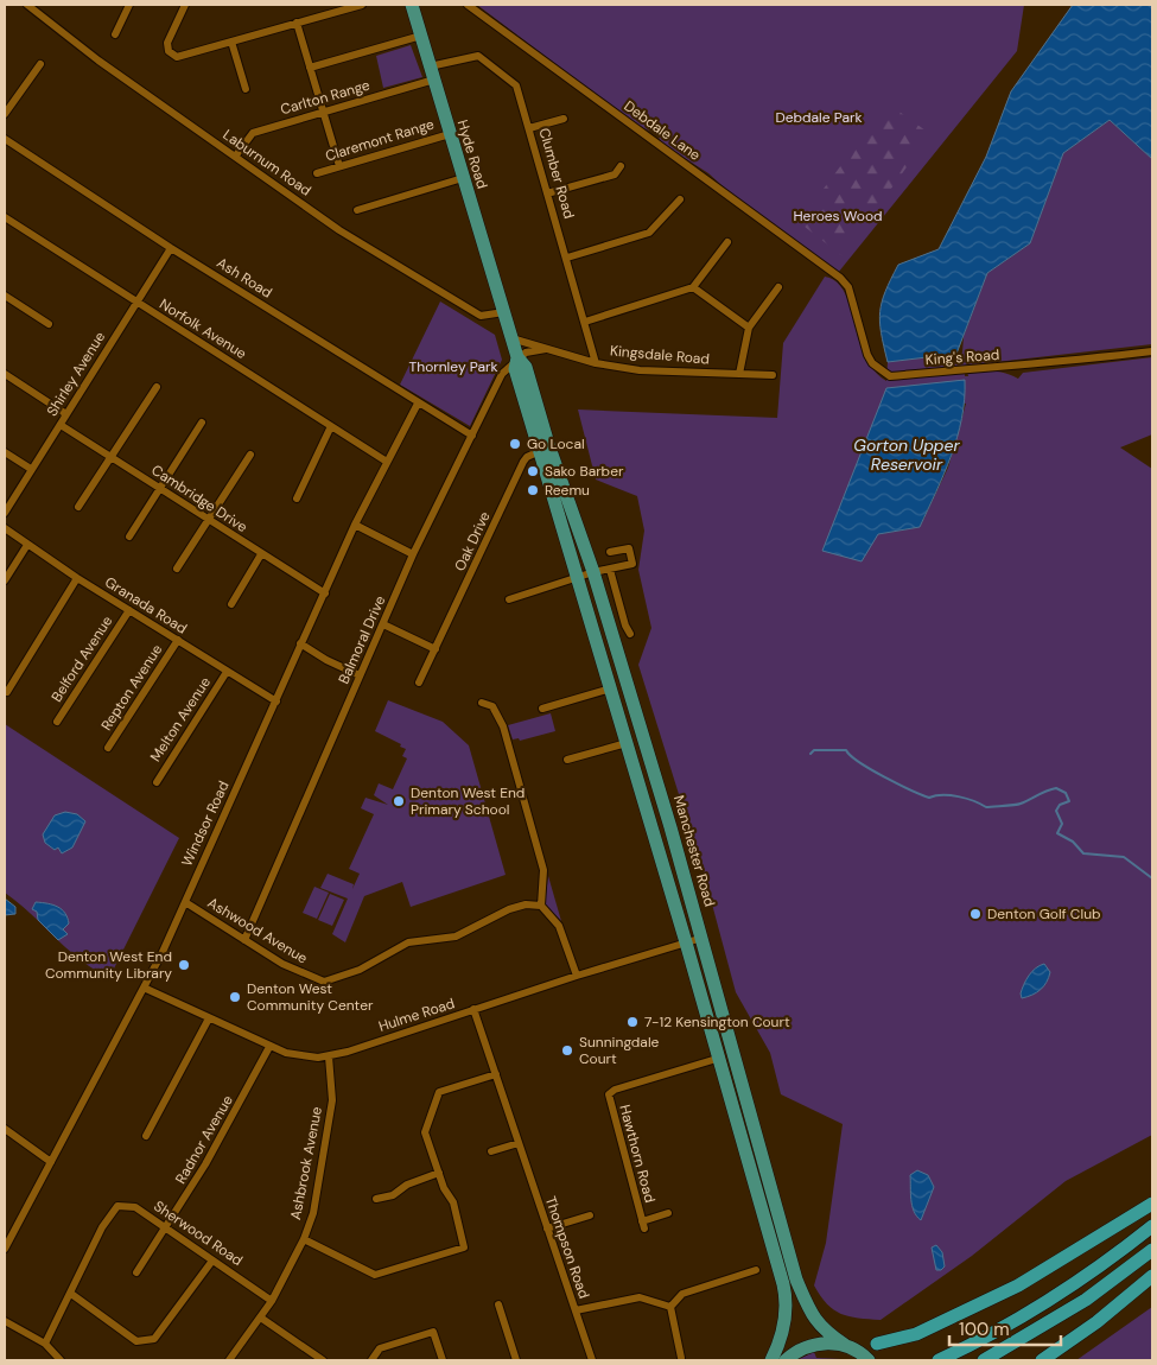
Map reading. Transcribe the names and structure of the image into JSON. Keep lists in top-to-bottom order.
{
  "streets": {
    "highway": ["Hyde Road", "Manchester Road"],
    "street": [
      "Carlton Range",
      "Debdale Lane",
      "Claremont Range",
      "Laburnum Road",
      "Clumber Road",
      "Ash Road",
      "Norfolk Avenue",
      "Kingsdale Road",
      "King's Road",
      "Shirley Avenue",
      "Cambridge Drive",
      "Oak Drive",
      "Granada Road",
      "Balmoral Drive",
      "Belford Avenue",
      "Repton Avenue",
      "Melton Avenue",
      "Windsor Road",
      "Ashwood Avenue",
      "Hulme Road",
      "Radnor Avenue",
      "Hawthorn Road",
      "Ashbrook Avenue",
      "Sherwood Road",
      "Thompson Road"
    ]
  },
  "crossings": [
    ["Carlton Range", "Hyde Road"],
    ["Carlton Range", "Laburnum Road"],
    ["Carlton Range", "Clumber Road"],
    ["Debdale Lane", "King's Road"],
    ["Claremont Range", "Hyde Road"],
    ["Hyde Road", "Laburnum Road"],
    ["Hyde Road", "Clumber Road"],
    ["Hyde Road", "Manchester Road"],
    ["Laburnum Road", "Manchester Road"],
    ["Clumber Road", "Kingsdale Road"],
    ["Ash Road", "Shirley Avenue"],
    ["Ash Road", "Balmoral Drive"],
    ["Ash Road", "Windsor Road"],
    ["Norfolk Avenue", "Shirley Avenue"],
    ["Norfolk Avenue", "Windsor Road"],
    ["Kingsdale Road", "Manchester Road"],
    ["Shirley Avenue", "Cambridge Drive"],
    ["Cambridge Drive", "Windsor Road"],
    ["Oak Drive", "Manchester Road"],
    ["Granada Road", "Belford Avenue"],
    ["Granada Road", "Repton Avenue"],
    ["Granada Road", "Melton Avenue"],
    ["Granada Road", "Windsor Road"],
    ["Balmoral Drive", "Manchester Road"],
    ["Balmoral Drive", "Ashwood Avenue"],
    ["Windsor Road", "Ashwood Avenue"],
    ["Windsor Road", "Hulme Road"],
    ["Manchester Road", "Hulme Road"],
    ["Manchester Road", "Hawthorn Road"],
    ["Hulme Road", "Radnor Avenue"],
    ["Hulme Road", "Ashbrook Avenue"],
    ["Hulme Road", "Thompson Road"],
    ["Radnor Avenue", "Sherwood Road"],
    ["Ashbrook Avenue", "Sherwood Road"]
  ],
  "water": ["Gorton Upper Reservoir"],
  "parks": ["Debdale Park", "Heroes Wood", "Thornley Park"],
  "places": [
    "Go Local",
    "Sako Barber",
    "Reemu",
    "Denton West End Primary School",
    "Denton Golf Club",
    "Denton West End Community Library",
    "Denton West Community Center",
    "7-12 Kensington Court",
    "Sunningdale Court"
  ],
  "scale_bar": "100 m"
}
